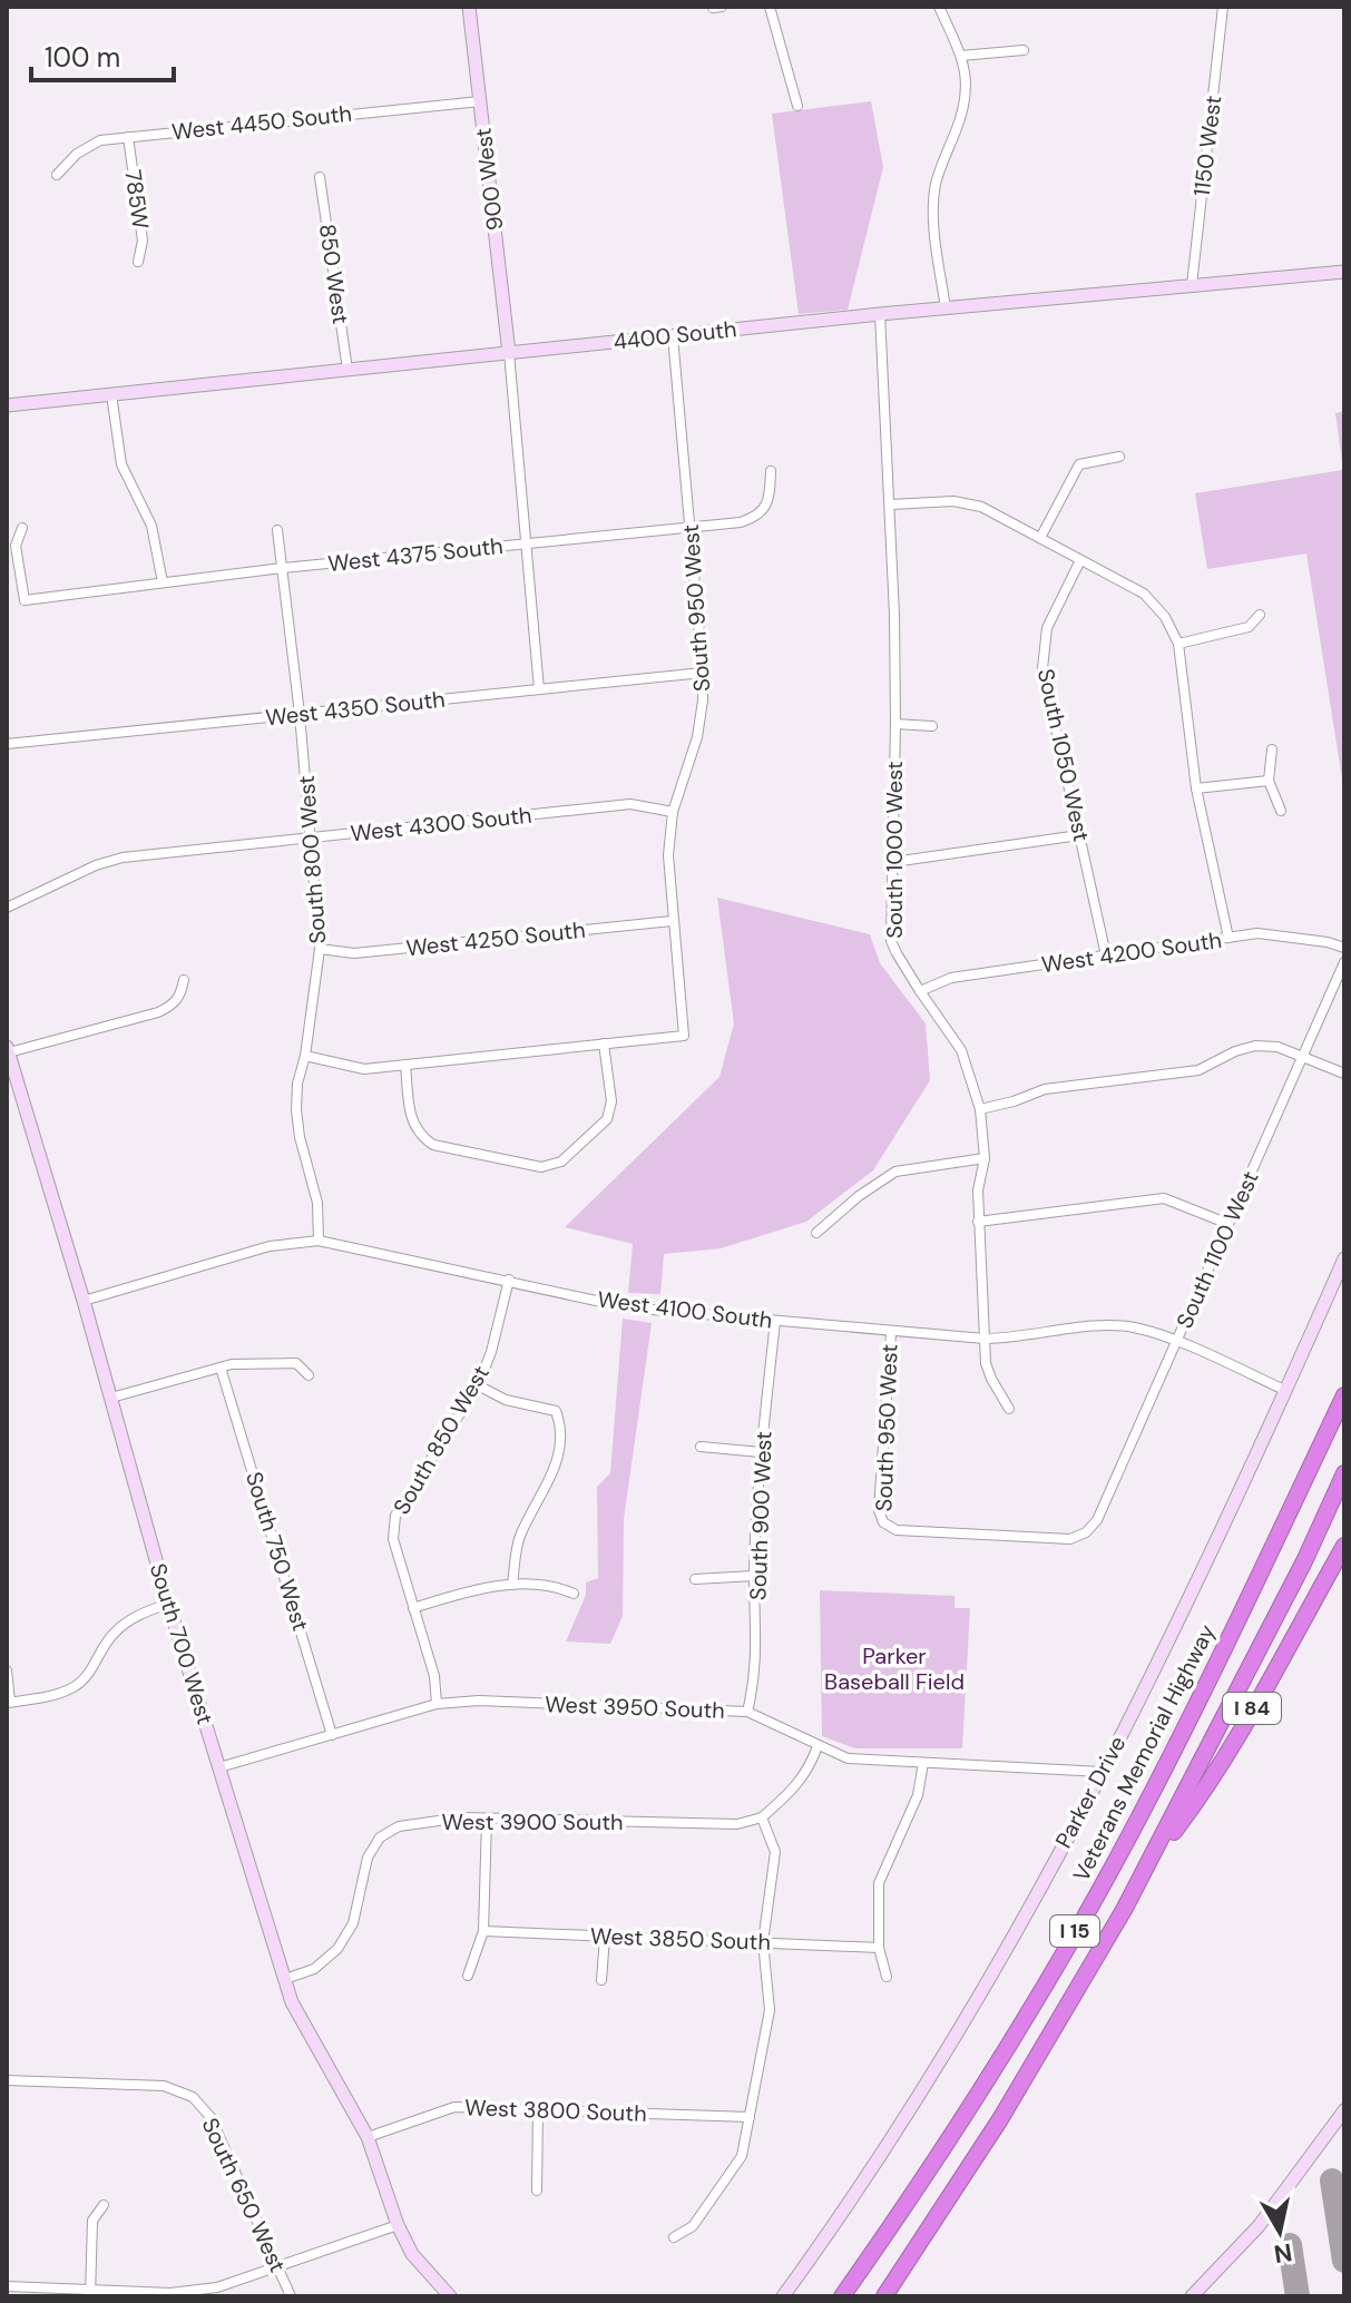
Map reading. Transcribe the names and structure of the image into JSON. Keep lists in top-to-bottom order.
{
  "streets": {
    "highway": ["I 84", "Veterans Memorial Highway", "I 15"],
    "street": [
      "West 4450 South",
      "1150 West",
      "900 West",
      "785W",
      "850 West",
      "4400 South",
      "West 4375 South",
      "South 950 West",
      "West 4350 South",
      "South 1050 West",
      "West 4300 South",
      "South 1000 West",
      "South 800 West",
      "West 4250 South",
      "West 4200 South",
      "South 1100 West",
      "West 4100 South",
      "South 850 West",
      "South 900 West",
      "South 750 West",
      "South 700 West",
      "West 3950 South",
      "Parker Drive",
      "West 3900 South",
      "West 3850 South",
      "West 3800 South",
      "South 650 West"
    ]
  },
  "crossings": [
    ["West 4450 South", "900 West"],
    ["West 4450 South", "785W"],
    ["1150 West", "4400 South"],
    ["900 West", "4400 South"],
    ["850 West", "4400 South"],
    ["4400 South", "South 950 West"],
    ["4400 South", "South 1000 West"],
    ["West 4375 South", "South 950 West"],
    ["West 4375 South", "South 800 West"],
    ["South 950 West", "West 4350 South"],
    ["South 950 West", "West 4300 South"],
    ["South 950 West", "West 4250 South"],
    ["South 950 West", "South 1100 West"],
    ["South 950 West", "West 4100 South"],
    ["West 4350 South", "South 800 West"],
    ["South 1050 West", "West 4200 South"],
    ["West 4300 South", "South 800 West"],
    ["South 1000 West", "West 4200 South"],
    ["South 1000 West", "West 4100 South"],
    ["South 800 West", "West 4250 South"],
    ["South 800 West", "West 4100 South"],
    ["South 1100 West", "West 4100 South"],
    ["West 4100 South", "South 850 West"],
    ["West 4100 South", "South 900 West"],
    ["West 4100 South", "South 700 West"],
    ["West 4100 South", "Parker Drive"],
    ["South 850 West", "West 3950 South"],
    ["South 900 West", "West 3950 South"],
    ["South 750 West", "West 3950 South"],
    ["South 700 West", "West 3950 South"],
    ["South 700 West", "West 3900 South"],
    ["South 700 West", "West 3800 South"],
    ["West 3950 South", "Parker Drive"],
    ["I 84", "I 15"]
  ],
  "parks": ["Parker Baseball Field"],
  "scale_bar": "100 m",
  "north": "bottom"
}
